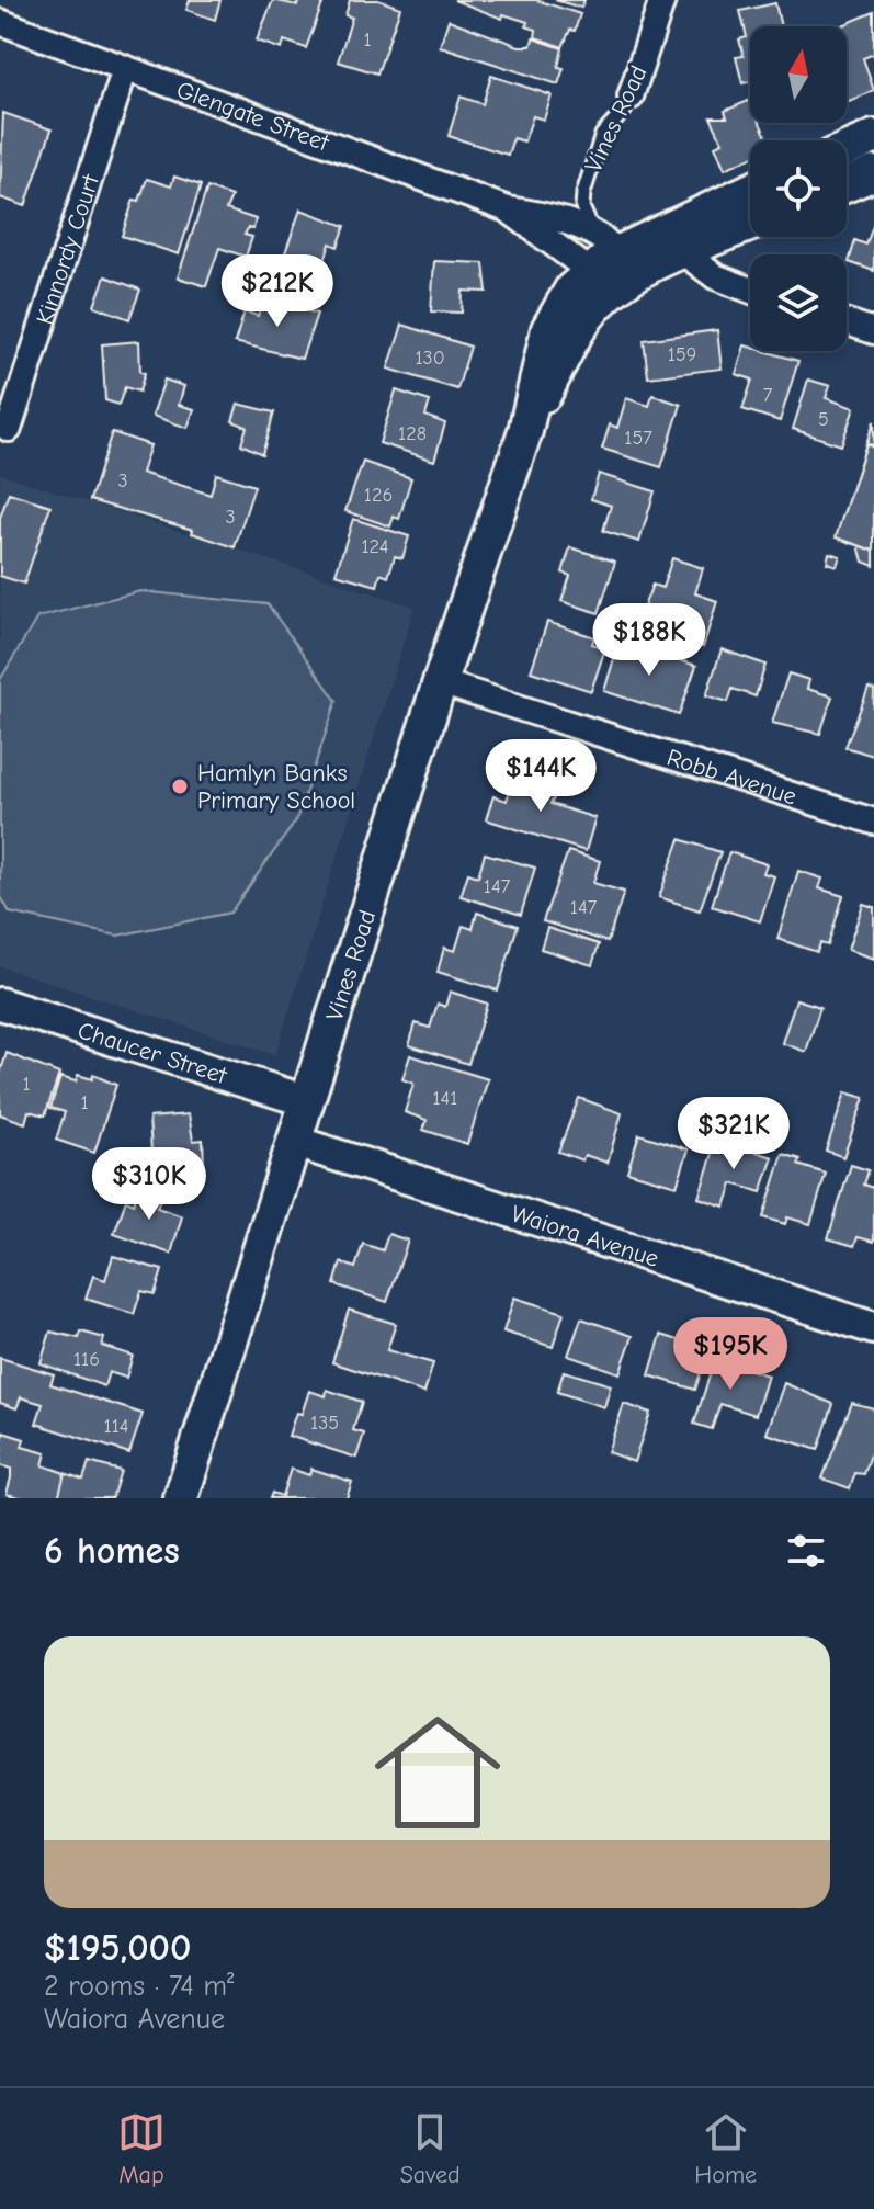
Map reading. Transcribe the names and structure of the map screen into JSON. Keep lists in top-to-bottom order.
{
  "streets": {
    "main road": ["Vines Road"],
    "street": [
      "Glengate Street",
      "Kinnordy Court",
      "Robb Avenue",
      "Chaucer Street",
      "Waiora Avenue"
    ]
  },
  "crossings": [
    ["Glengate Street", "Vines Road"],
    ["Glengate Street", "Kinnordy Court"],
    ["Vines Road", "Robb Avenue"],
    ["Vines Road", "Chaucer Street"],
    ["Vines Road", "Waiora Avenue"]
  ],
  "places": ["Hamlyn Banks Primary School"],
  "house_numbers": [
    "1",
    "159",
    "130",
    "7",
    "5",
    "128",
    "157",
    "3",
    "126",
    "3",
    "124",
    "147",
    "147",
    "1",
    "141",
    "1",
    "116",
    "135",
    "114"
  ],
  "north": "top",
  "page": {
    "price": [
      "$212K",
      "$188K",
      "$144K",
      "$321K",
      "$310K",
      "$195K"
    ],
    "heading": "6 homes",
    "list": [
      {
        "name": "$195,000",
        "note": "2 rooms · 74 m² · Waiora Avenue"
      }
    ],
    "tabs": ["Map", "Saved", "Home"]
  }
}
